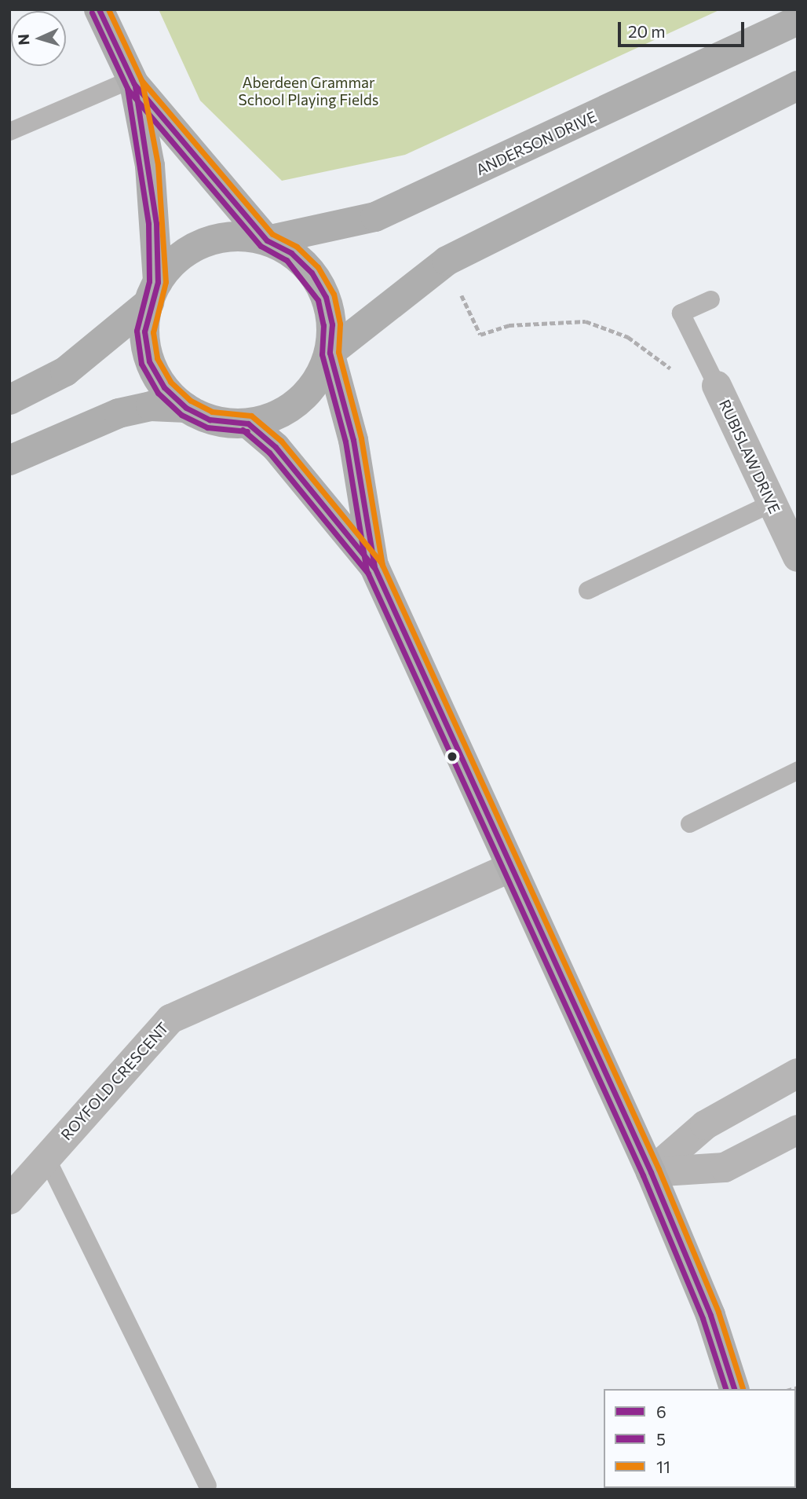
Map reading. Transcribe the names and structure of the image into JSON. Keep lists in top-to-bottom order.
{
  "streets": {
    "main road": ["ANDERSON DRIVE"],
    "street": ["RUBISLAW DRIVE", "ROYFOLD CRESCENT"]
  },
  "parks": ["Aberdeen Grammar School Playing Fields"],
  "lines": ["transit line 6", "transit line 11", "transit line 5"],
  "legend": ["6", "5", "11"],
  "scale_bar": "20 m",
  "north": "left"
}
